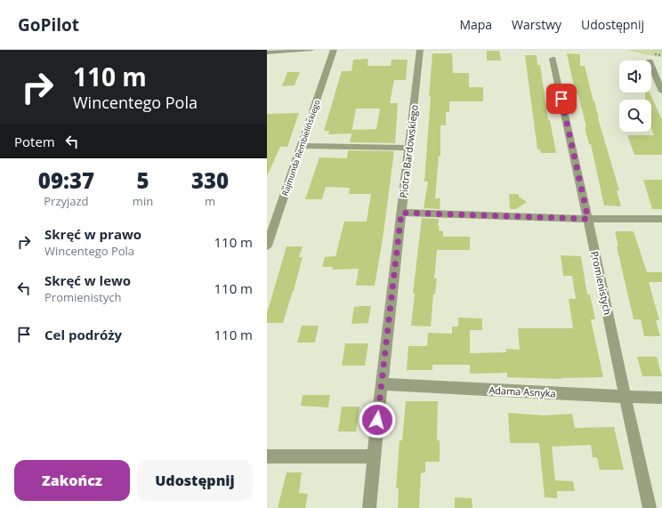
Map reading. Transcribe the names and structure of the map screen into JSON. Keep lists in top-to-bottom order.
{
  "streets": {
    "street": [
      "Rajmunda Rembielińskiego",
      "Piotra Bardowskiego",
      "Promienistych",
      "Adama Asnyka"
    ]
  },
  "crossings": [
    ["Piotra Bardowskiego", "Adama Asnyka"],
    ["Promienistych", "Adama Asnyka"]
  ],
  "page": {
    "header": "GoPilot",
    "nav": ["Mapa", "Warstwy", "Udostępnij"],
    "turn": ["110 m", "Wincentego Pola"],
    "then": "Potem",
    "eta": [
      "09:37",
      "Przyjazd",
      "5",
      "min",
      "330",
      "m"
    ],
    "list": [
      {
        "name": "Skręć w prawo",
        "note": "Wincentego Pola",
        "value": "110 m"
      },
      {
        "name": "Skręć w lewo",
        "note": "Promienistych",
        "value": "110 m"
      },
      {
        "name": "Cel podróży",
        "value": "110 m"
      }
    ],
    "buttons": ["Zakończ", "Udostępnij"]
  }
}
